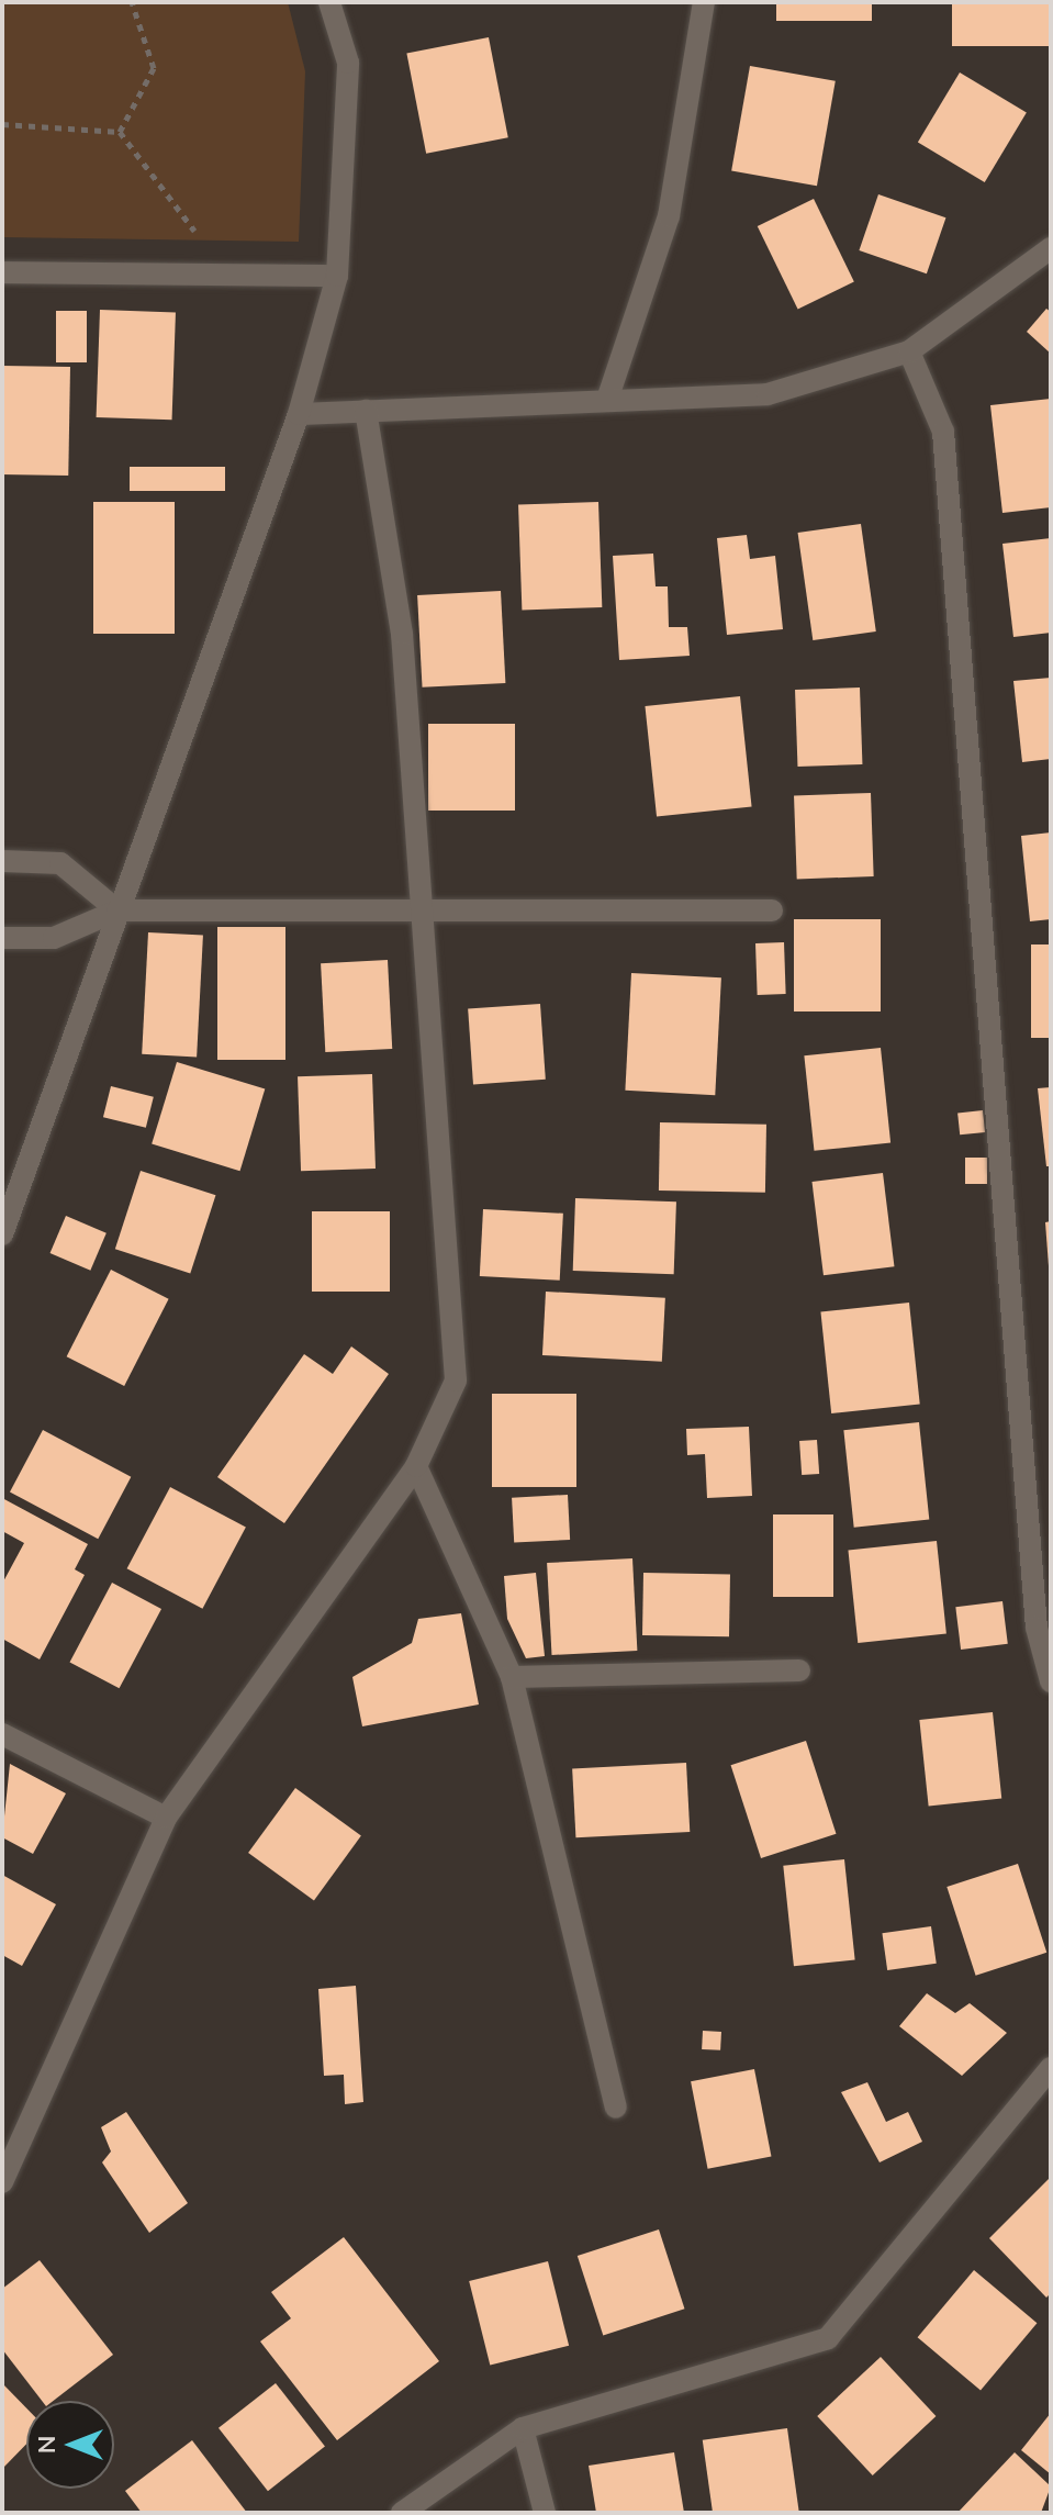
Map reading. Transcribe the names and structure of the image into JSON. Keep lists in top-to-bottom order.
{
  "north": "left"
}
